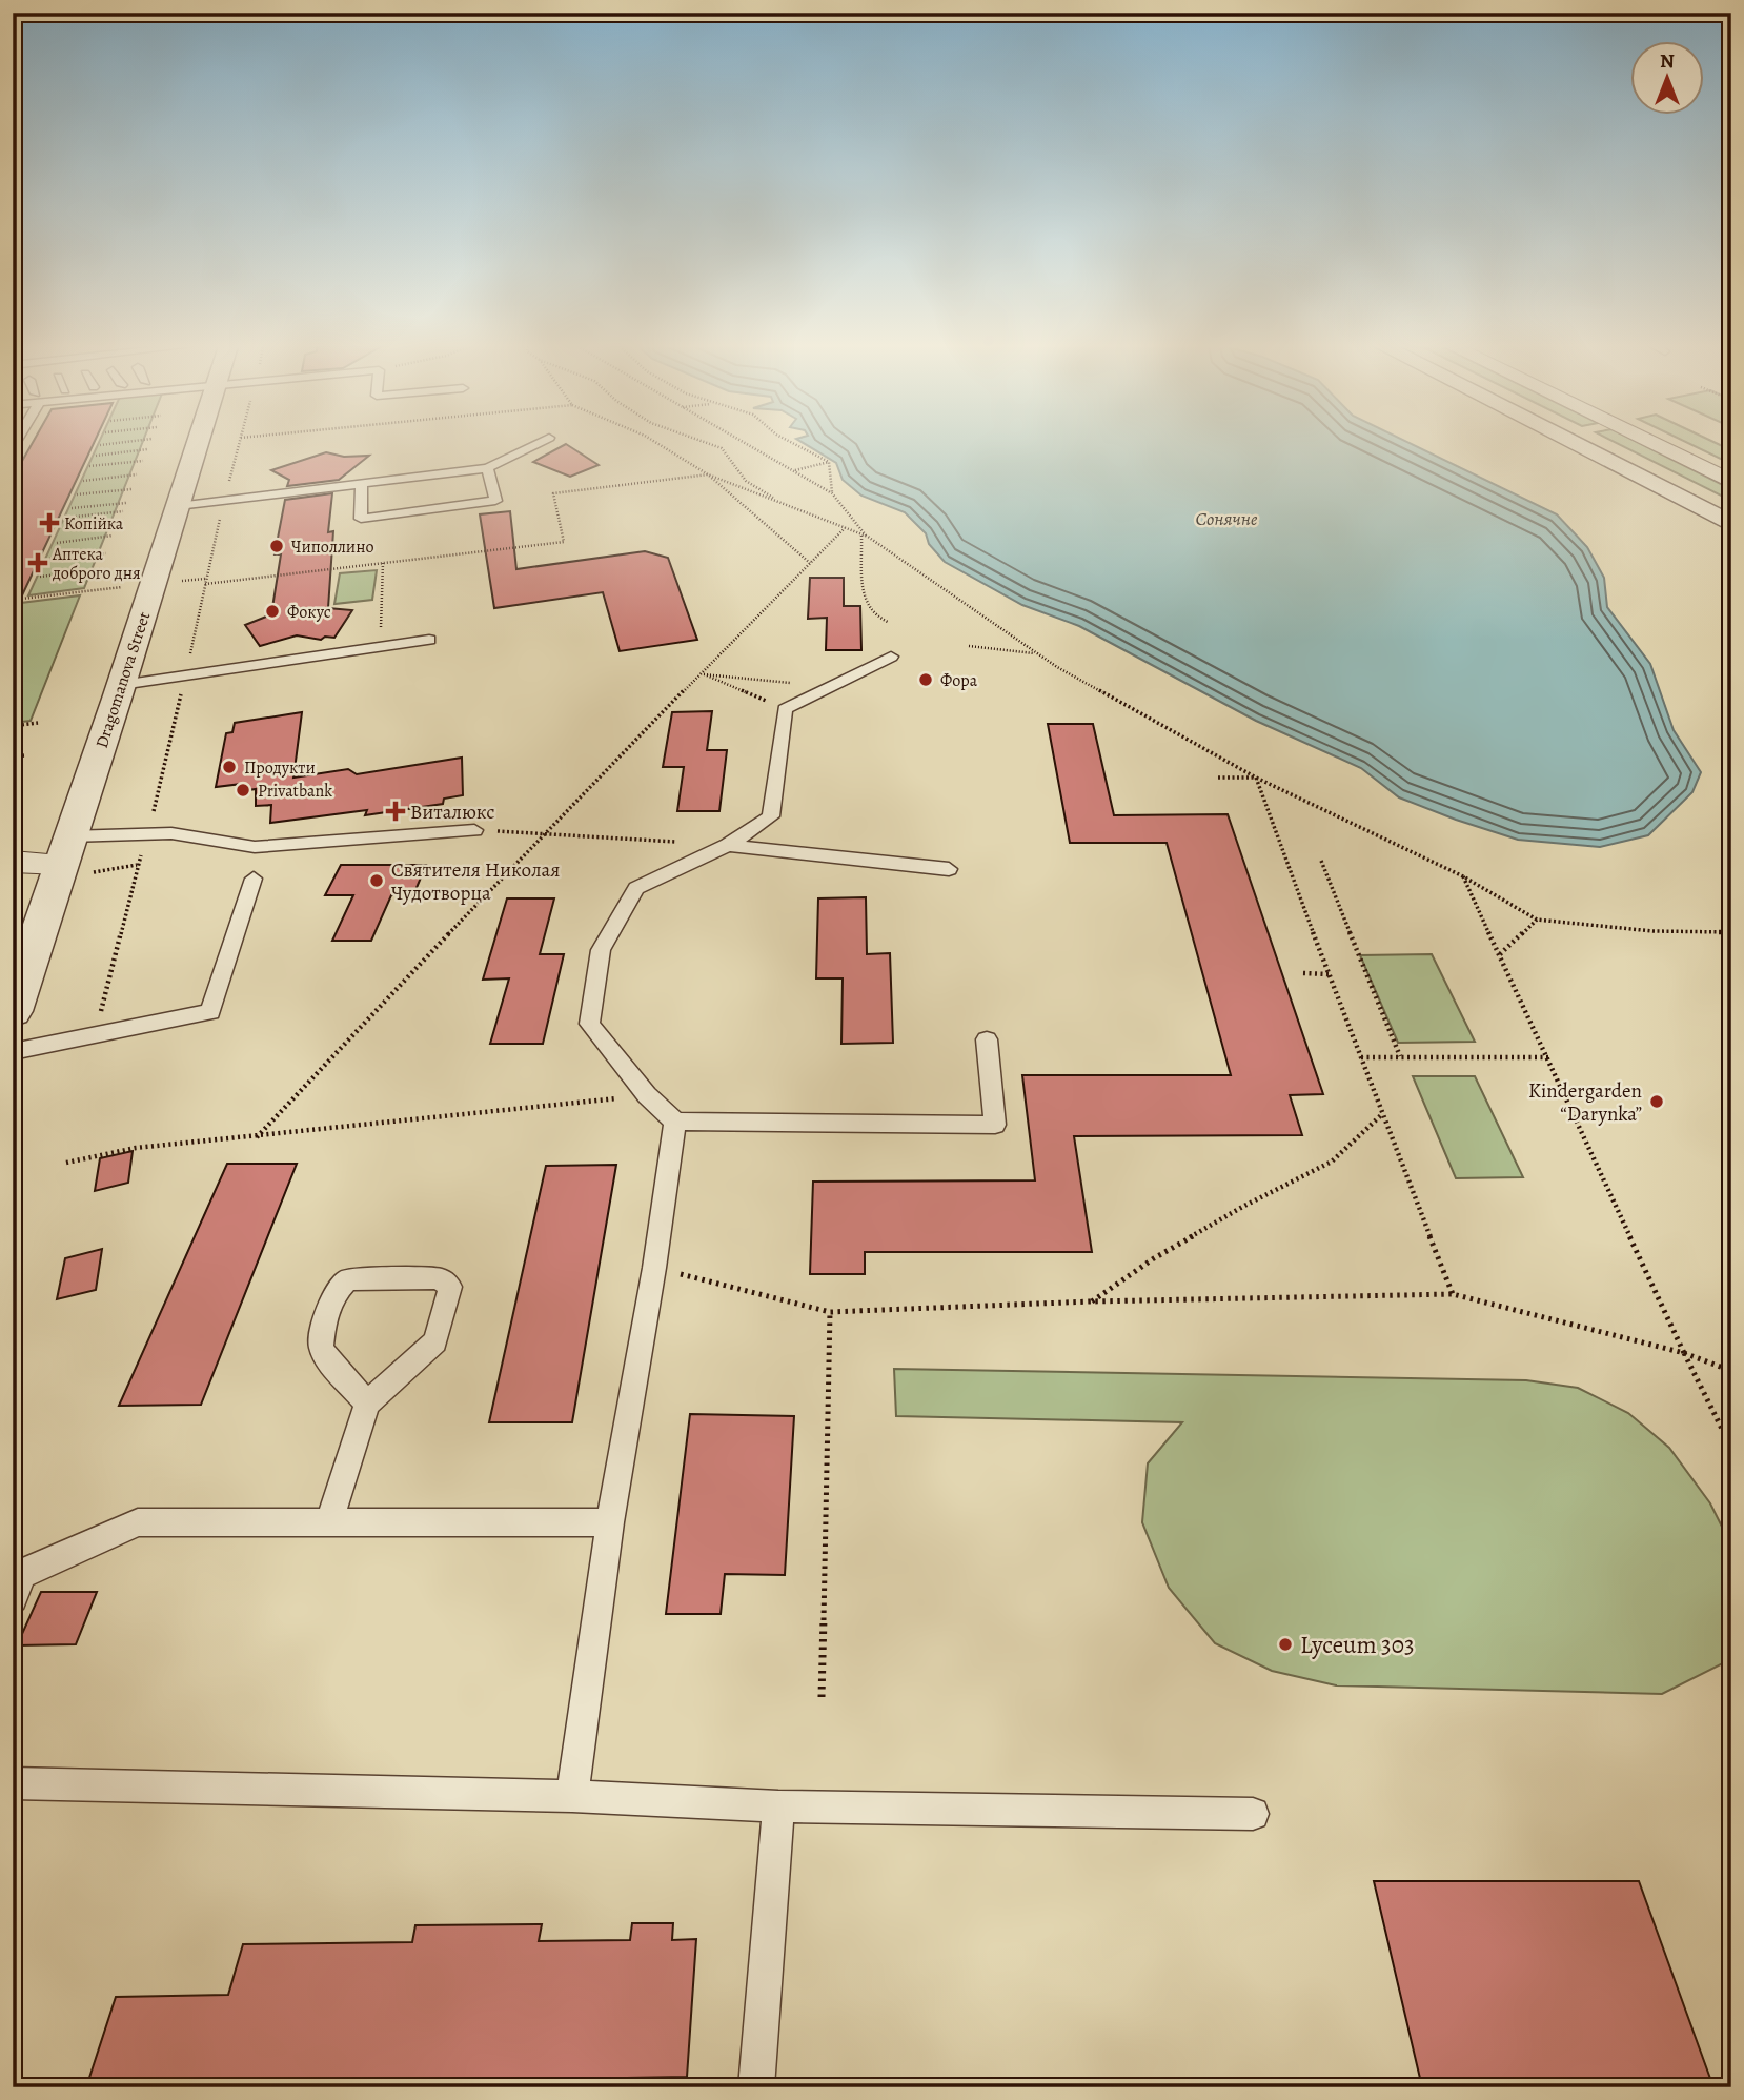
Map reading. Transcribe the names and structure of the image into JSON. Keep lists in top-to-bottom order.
{
  "streets": {
    "street": ["Dragomanova Street"]
  },
  "water": ["Сонячне"],
  "places": {
    "health": ["Копійка", "Аптека доброго дня", "Виталюкс"],
    "other": [
      "Чиполлино",
      "Фокус",
      "Фора",
      "Продукти",
      "Privatbank",
      "Святителя Николая Чудотворца",
      "Kindergarden “Darynka”",
      "Lyceum 303"
    ]
  },
  "north": "top"
}
